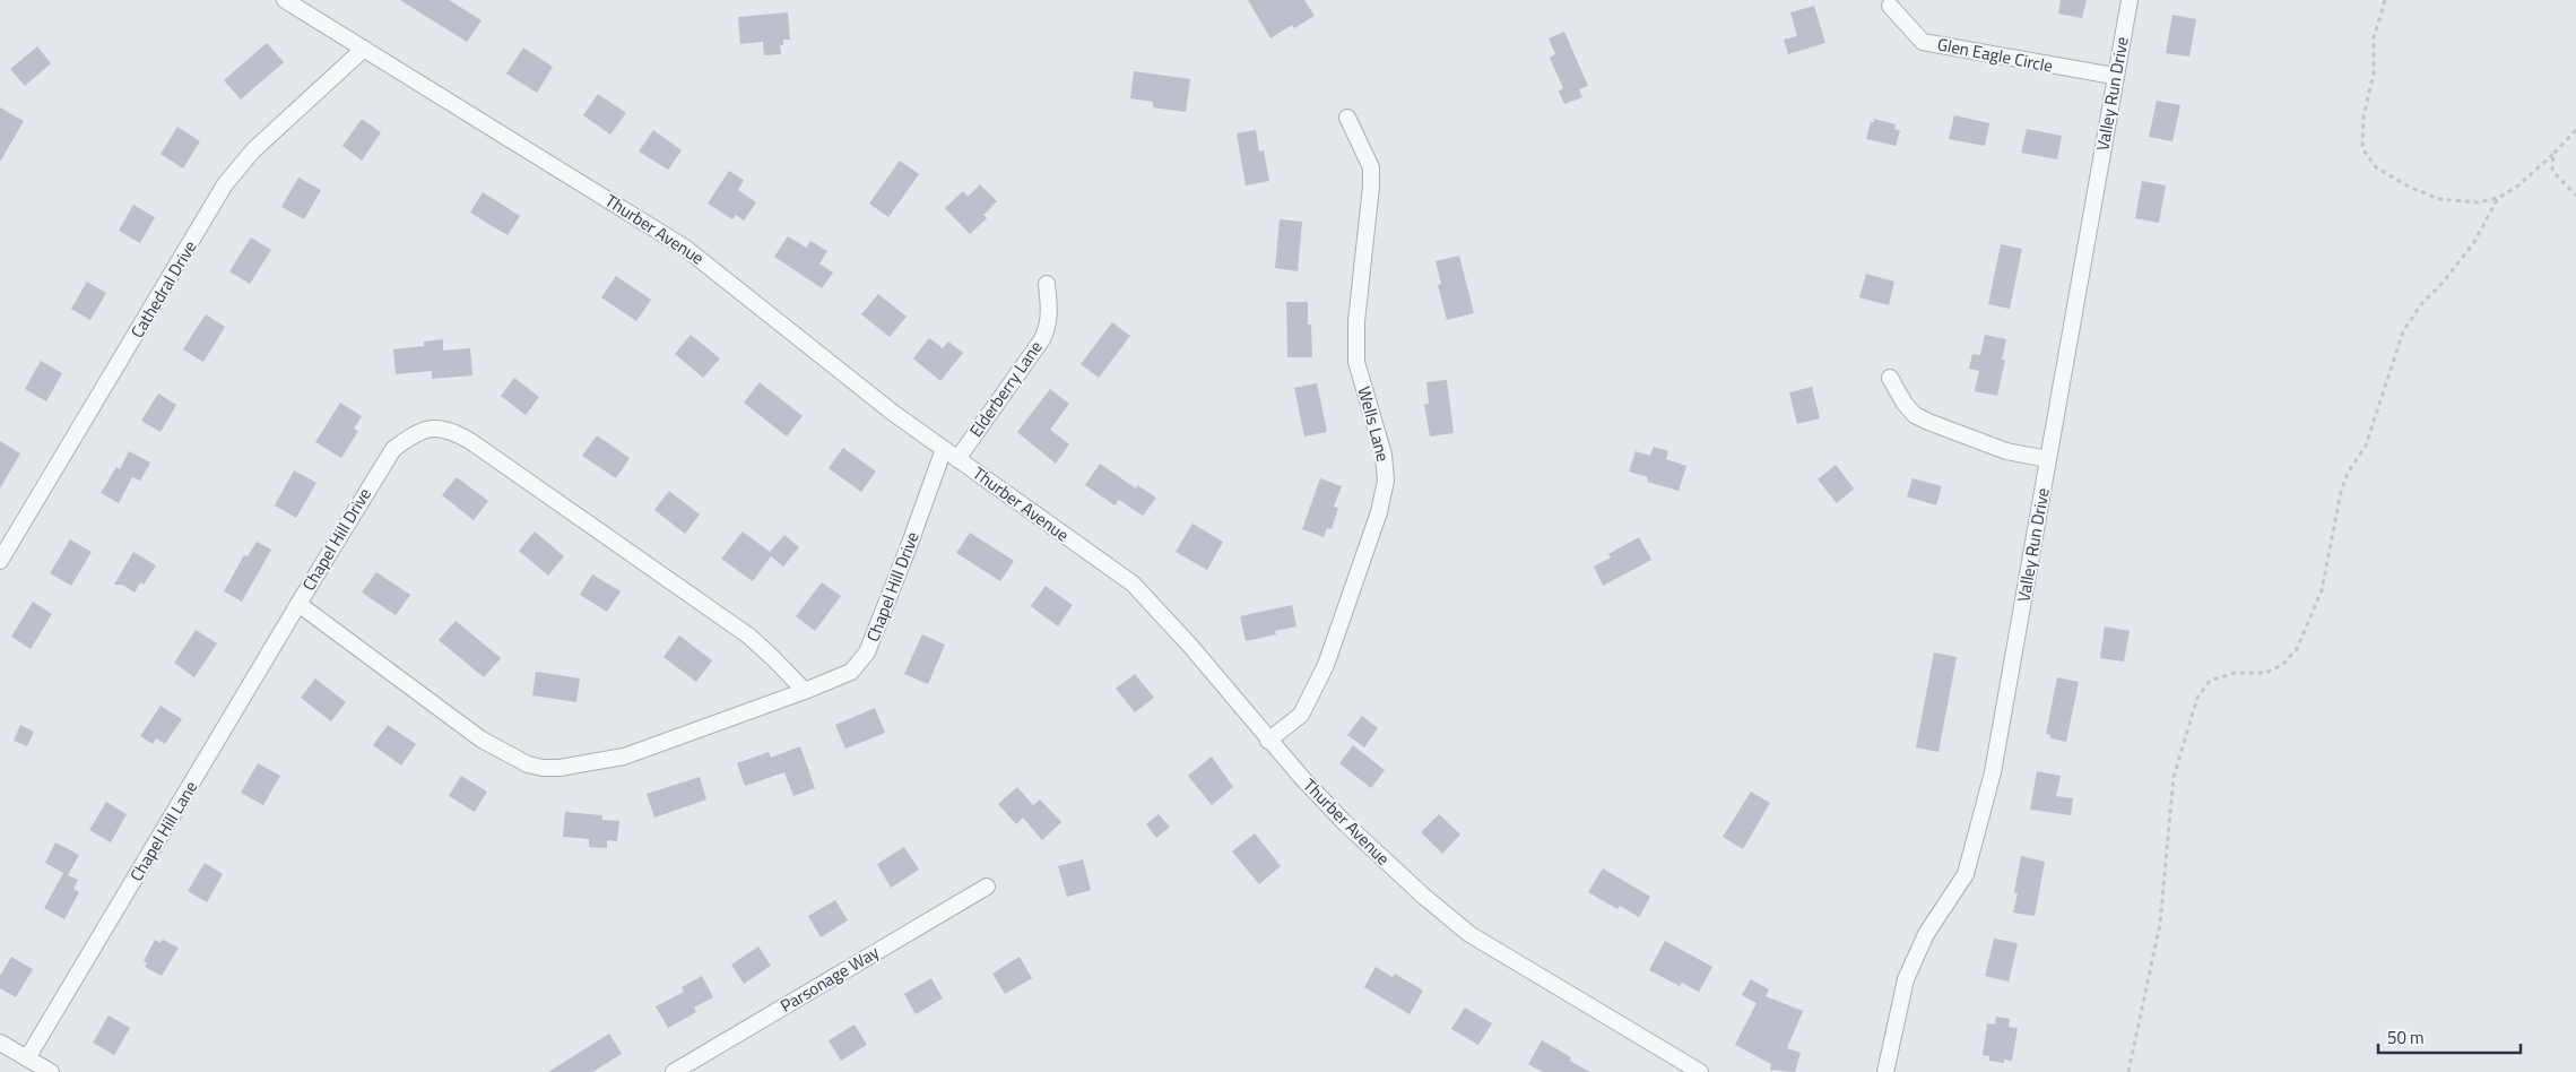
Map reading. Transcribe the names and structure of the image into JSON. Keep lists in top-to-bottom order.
{
  "streets": {
    "street": [
      "Glen Eagle Circle",
      "Valley Run Drive",
      "Thurber Avenue",
      "Cathedral Drive",
      "Elderberry Lane",
      "Wells Lane",
      "Chapel Hill Drive",
      "Chapel Hill Lane",
      "Parsonage Way"
    ]
  },
  "crossings": [
    ["Glen Eagle Circle", "Valley Run Drive"],
    ["Thurber Avenue", "Cathedral Drive"],
    ["Thurber Avenue", "Elderberry Lane"],
    ["Thurber Avenue", "Wells Lane"],
    ["Thurber Avenue", "Chapel Hill Drive"],
    ["Chapel Hill Drive", "Chapel Hill Lane"]
  ],
  "scale_bar": "50 m"
}
